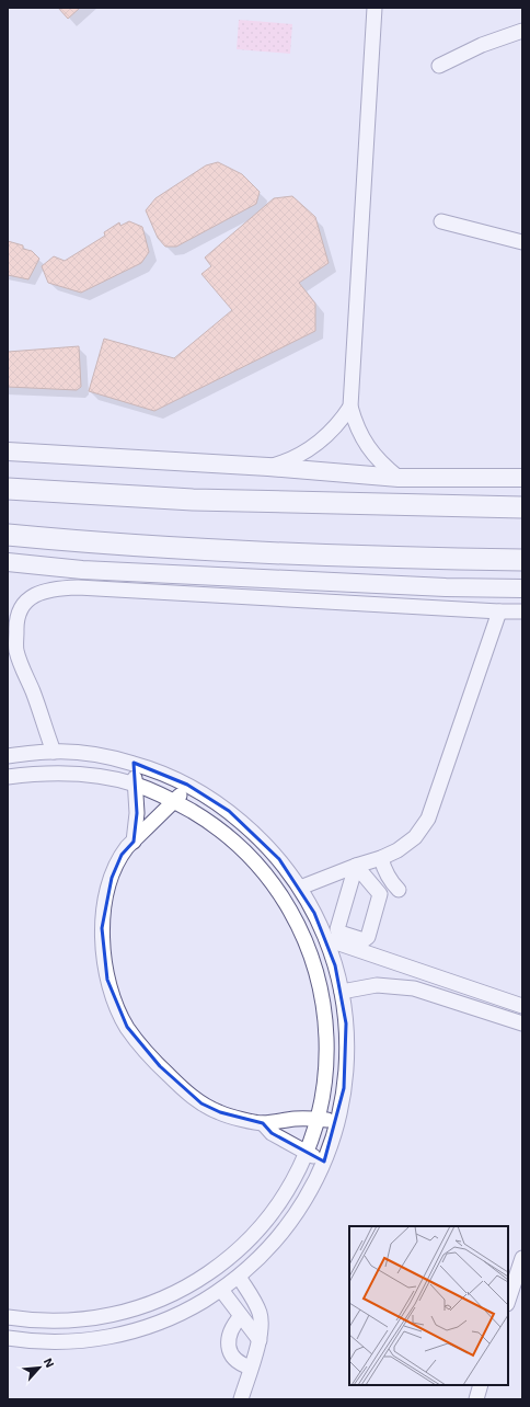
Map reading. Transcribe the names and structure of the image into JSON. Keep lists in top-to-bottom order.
{
  "north": "top right"
}
